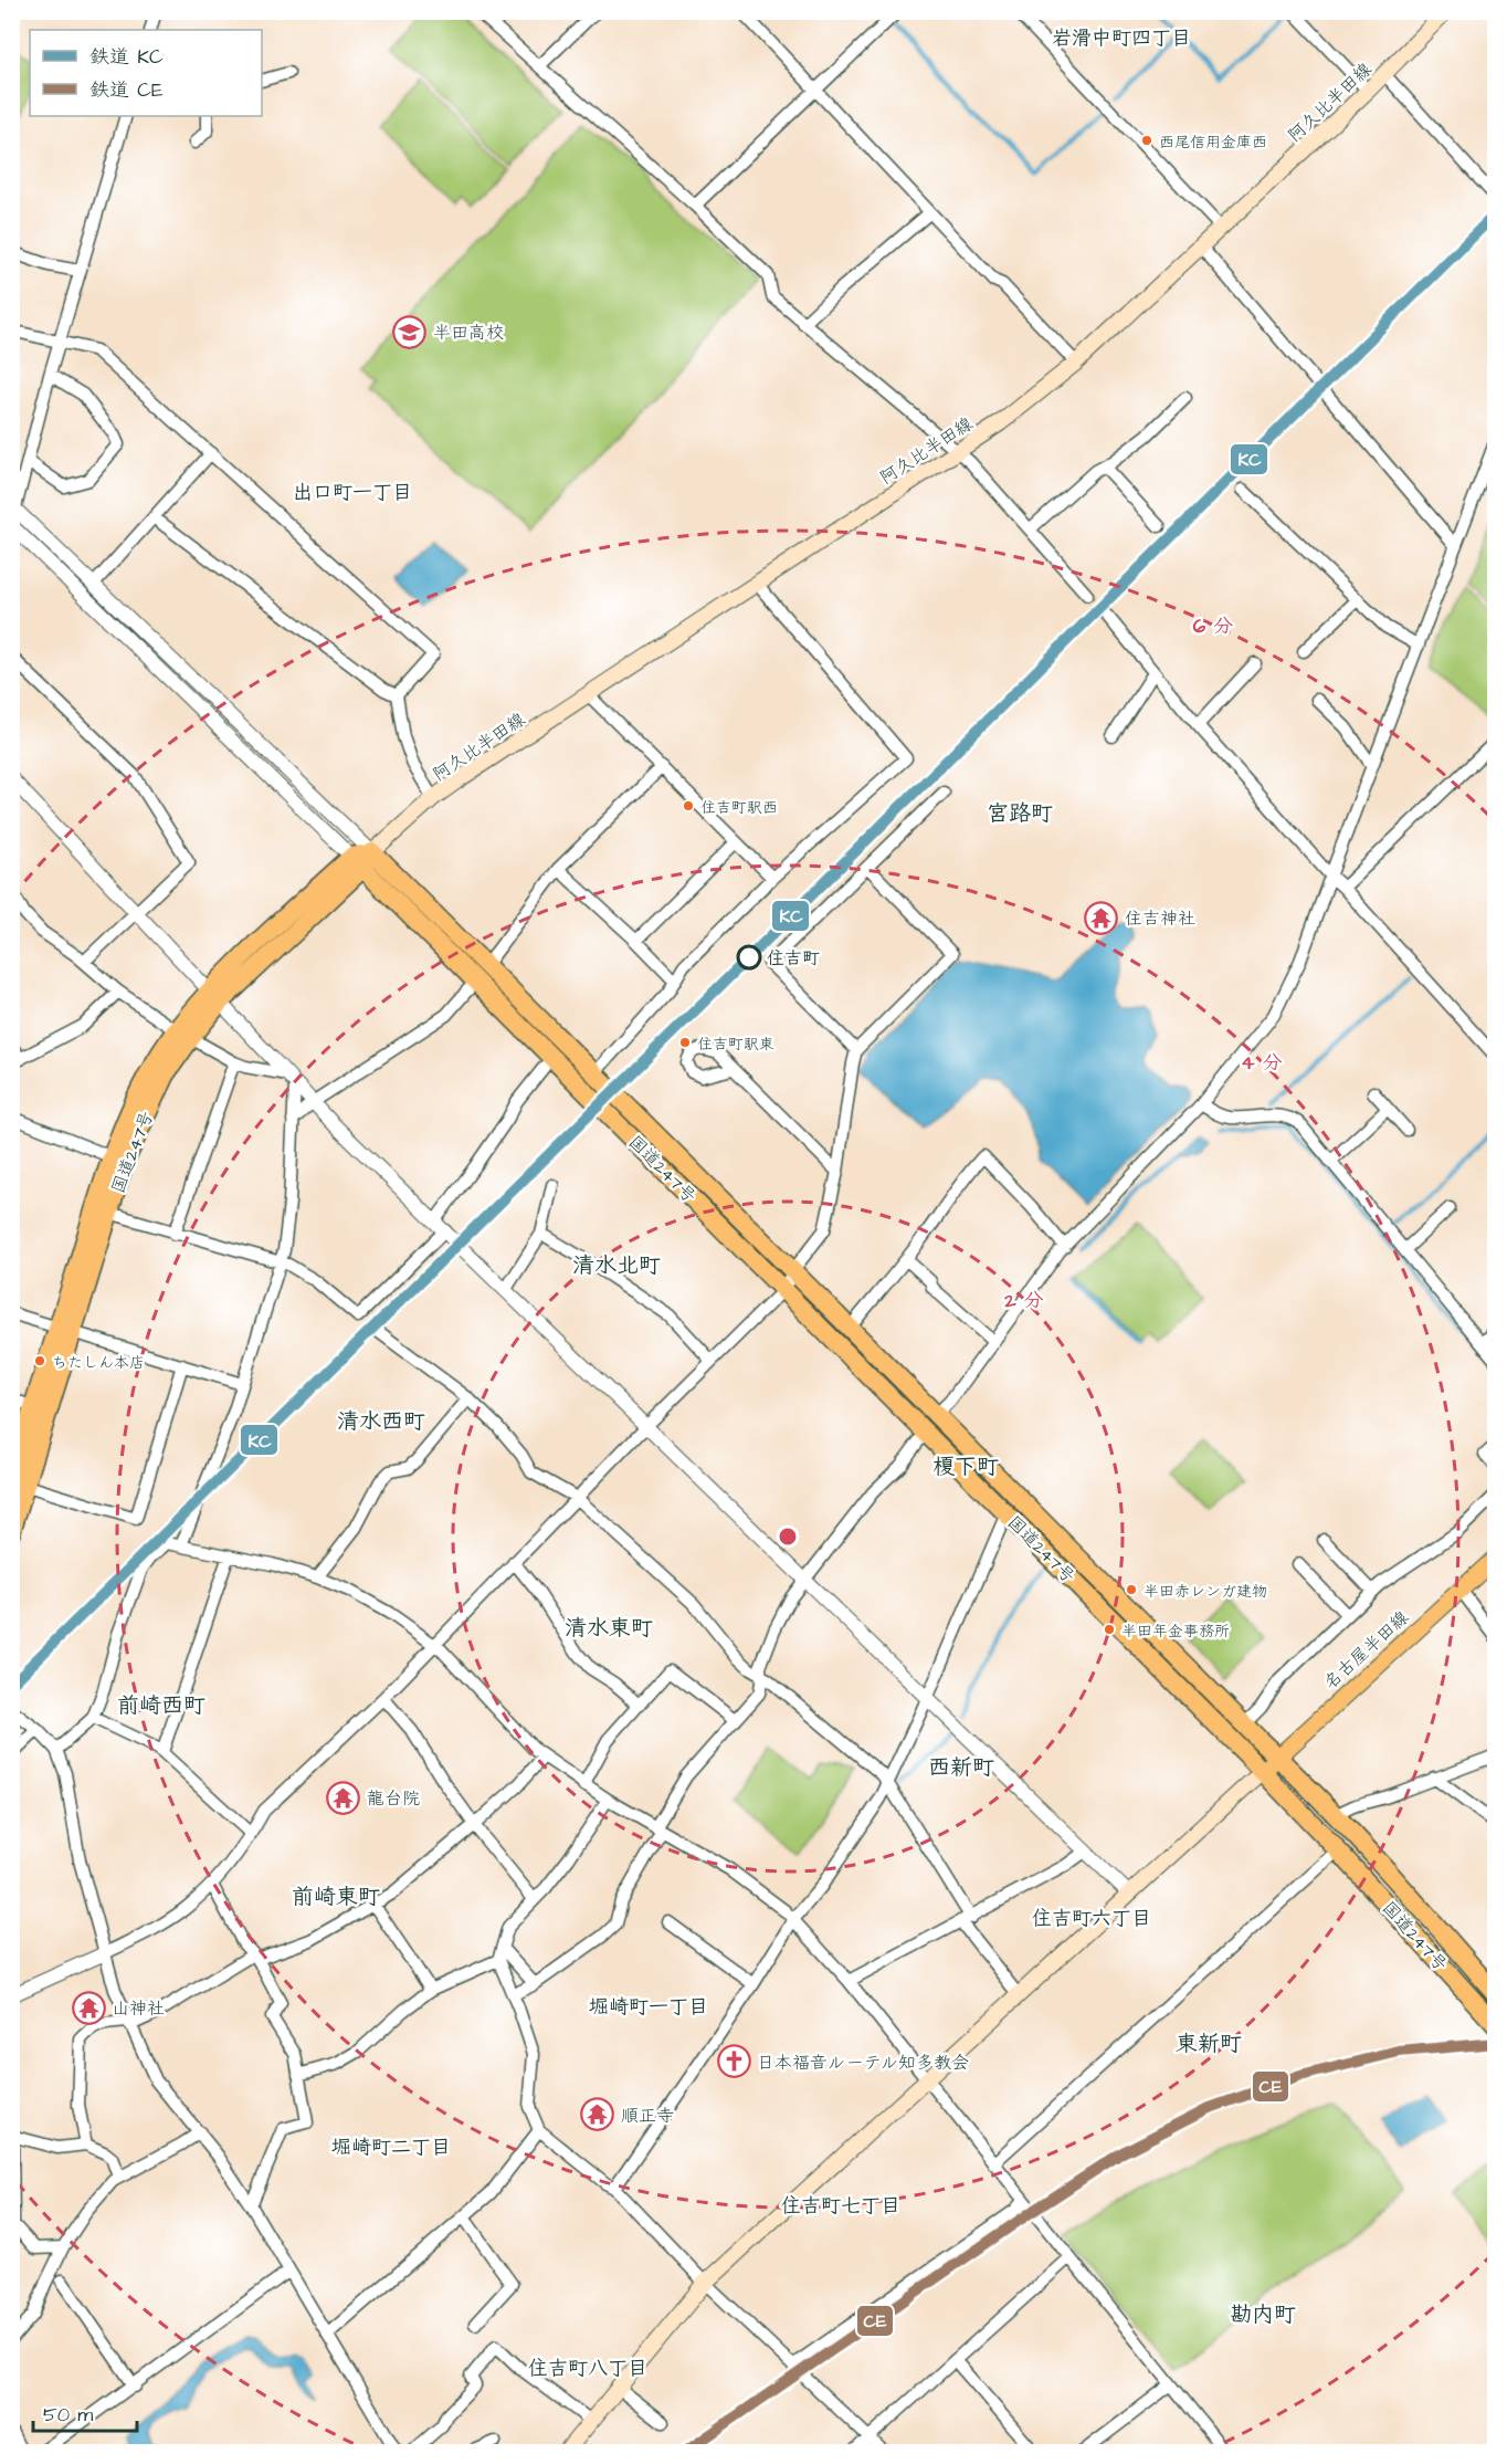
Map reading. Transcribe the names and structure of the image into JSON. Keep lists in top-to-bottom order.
{
  "streets": {
    "highway": ["国道247号"],
    "main road": ["阿久比半田線", "名古屋半田線"]
  },
  "crossings": [
    ["阿久比半田線", "国道247号"],
    ["国道247号", "名古屋半田線"]
  ],
  "districts": [
    "岩滑中町四丁目",
    "出口町一丁目",
    "宮路町",
    "清水北町",
    "清水西町",
    "榎下町",
    "清水東町",
    "前崎西町",
    "西新町",
    "前崎東町",
    "住吉町六丁目",
    "堀崎町一丁目",
    "東新町",
    "堀崎町二丁目",
    "住吉町七丁目",
    "勘内町",
    "住吉町八丁目"
  ],
  "places": {
    "other": [
      "西尾信用金庫西",
      "住吉町駅西",
      "住吉町",
      "住吉町駅東",
      "ちたしん本店",
      "半田赤レンガ建物",
      "半田年金事務所"
    ],
    "school or university": ["半田高校"],
    "temple": [
      "住吉神社",
      "龍台院",
      "山神社",
      "順正寺"
    ],
    "church": ["日本福音ルーテル知多教会"]
  },
  "lines": ["rail line KC", "rail line CE"],
  "legend": ["鉄道 KC", "鉄道 CE"],
  "scale_bar": "50 m",
  "rings": ["6 分", "4 分", "2 分"]
}
